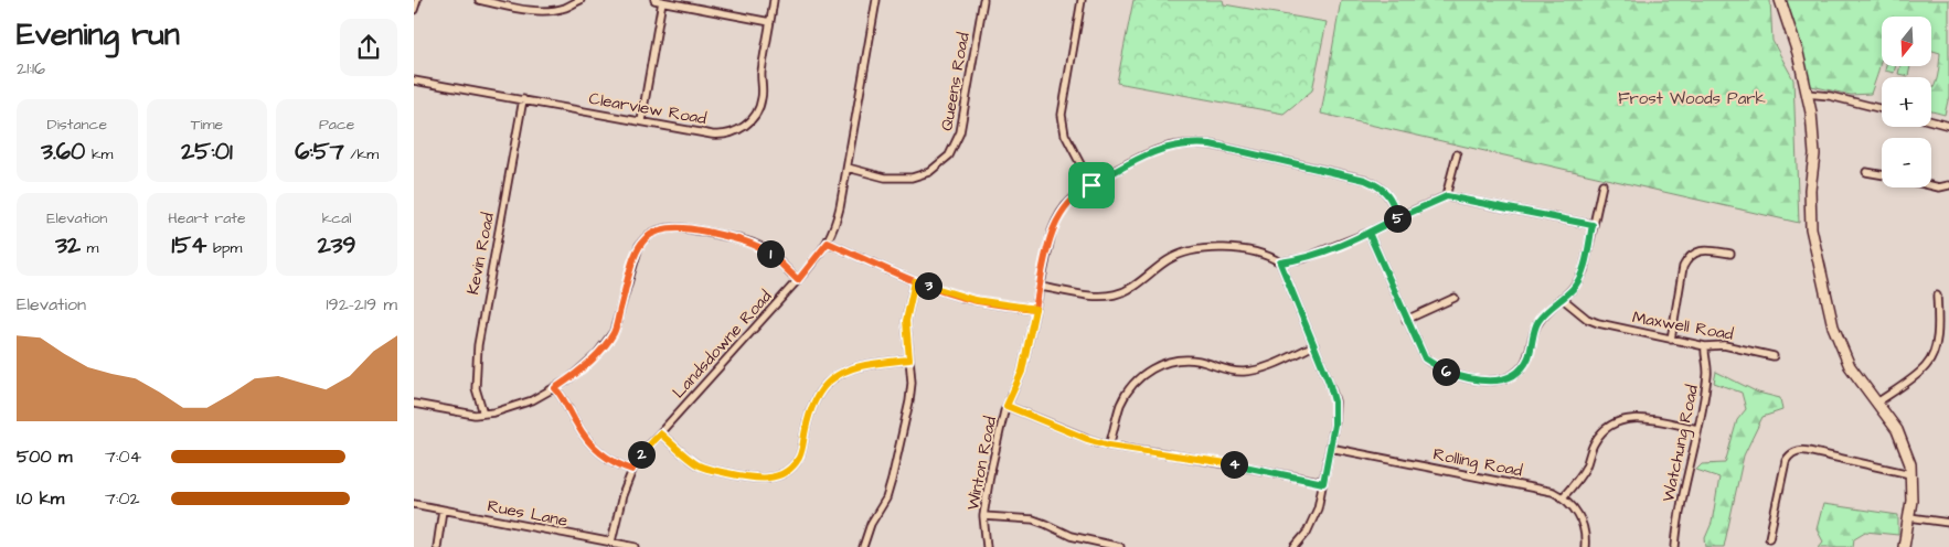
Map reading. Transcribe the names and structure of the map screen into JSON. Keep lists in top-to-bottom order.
{
  "streets": {
    "street": [
      "Queens Road",
      "Clearview Road",
      "Kevin Road",
      "Maxwell Road",
      "Landsdowne Road",
      "Watchung Road",
      "Rolling Road",
      "Winton Road",
      "Rues Lane"
    ]
  },
  "crossings": [
    ["Queens Road", "Landsdowne Road"],
    ["Clearview Road", "Kevin Road"],
    ["Maxwell Road", "Watchung Road"],
    ["Landsdowne Road", "Rues Lane"]
  ],
  "parks": ["Frost Woods Park"],
  "north": "bottom",
  "page": {
    "heading": ["Evening run", "21:16"],
    "map_buttons": ["+", "−"],
    "stats": [
      ["Distance", "3.60 km"],
      ["Time", "25:01"],
      ["Pace", "6:57 /km"],
      ["Elevation", "32 m"],
      ["Heart rate", "154 bpm"],
      ["kcal", "239"]
    ],
    "pins": [
      "5",
      "1",
      "3",
      "6",
      "2",
      "4"
    ],
    "chart": ["Elevation", "192–219 m"],
    "list": [
      {
        "name": "500 m",
        "note": "7:04"
      },
      {
        "name": "1.0 km",
        "note": "7:02"
      }
    ]
  }
}
